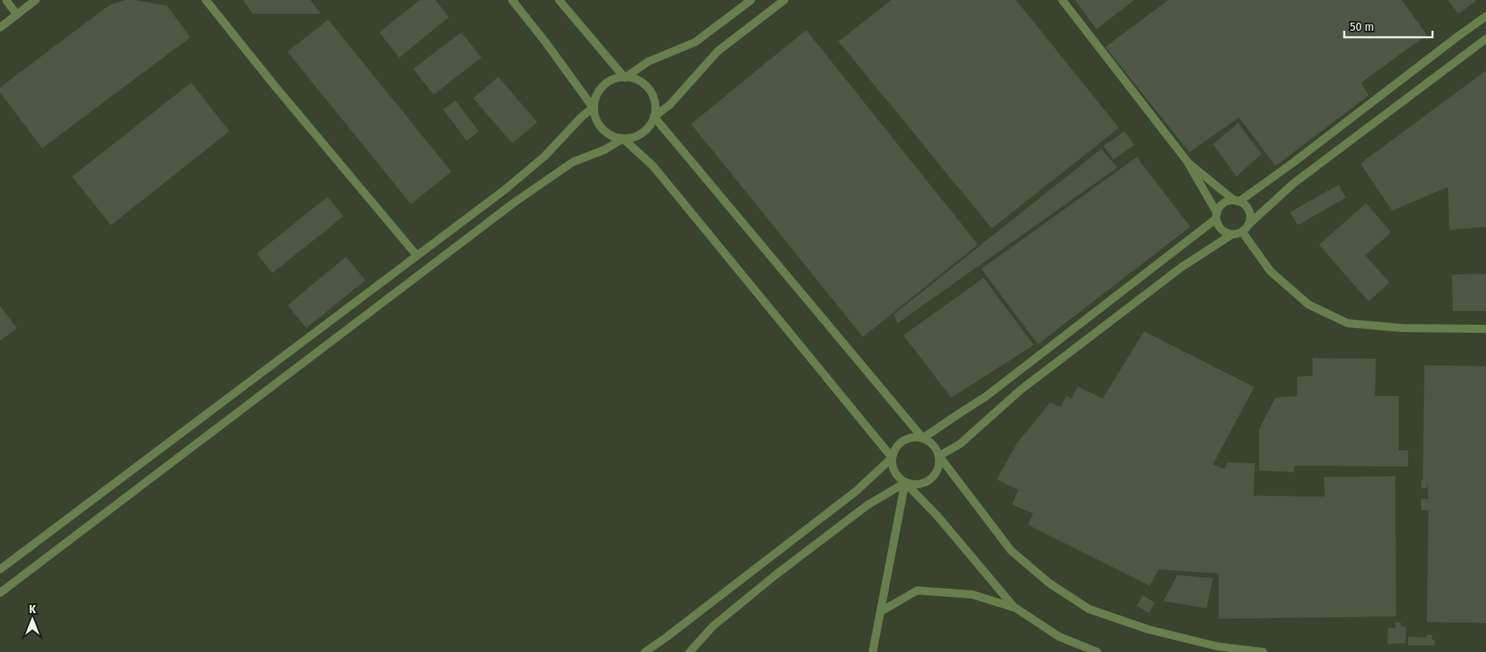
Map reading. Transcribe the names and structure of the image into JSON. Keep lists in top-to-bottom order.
{
  "scale_bar": "50 m",
  "north": "top"
}
